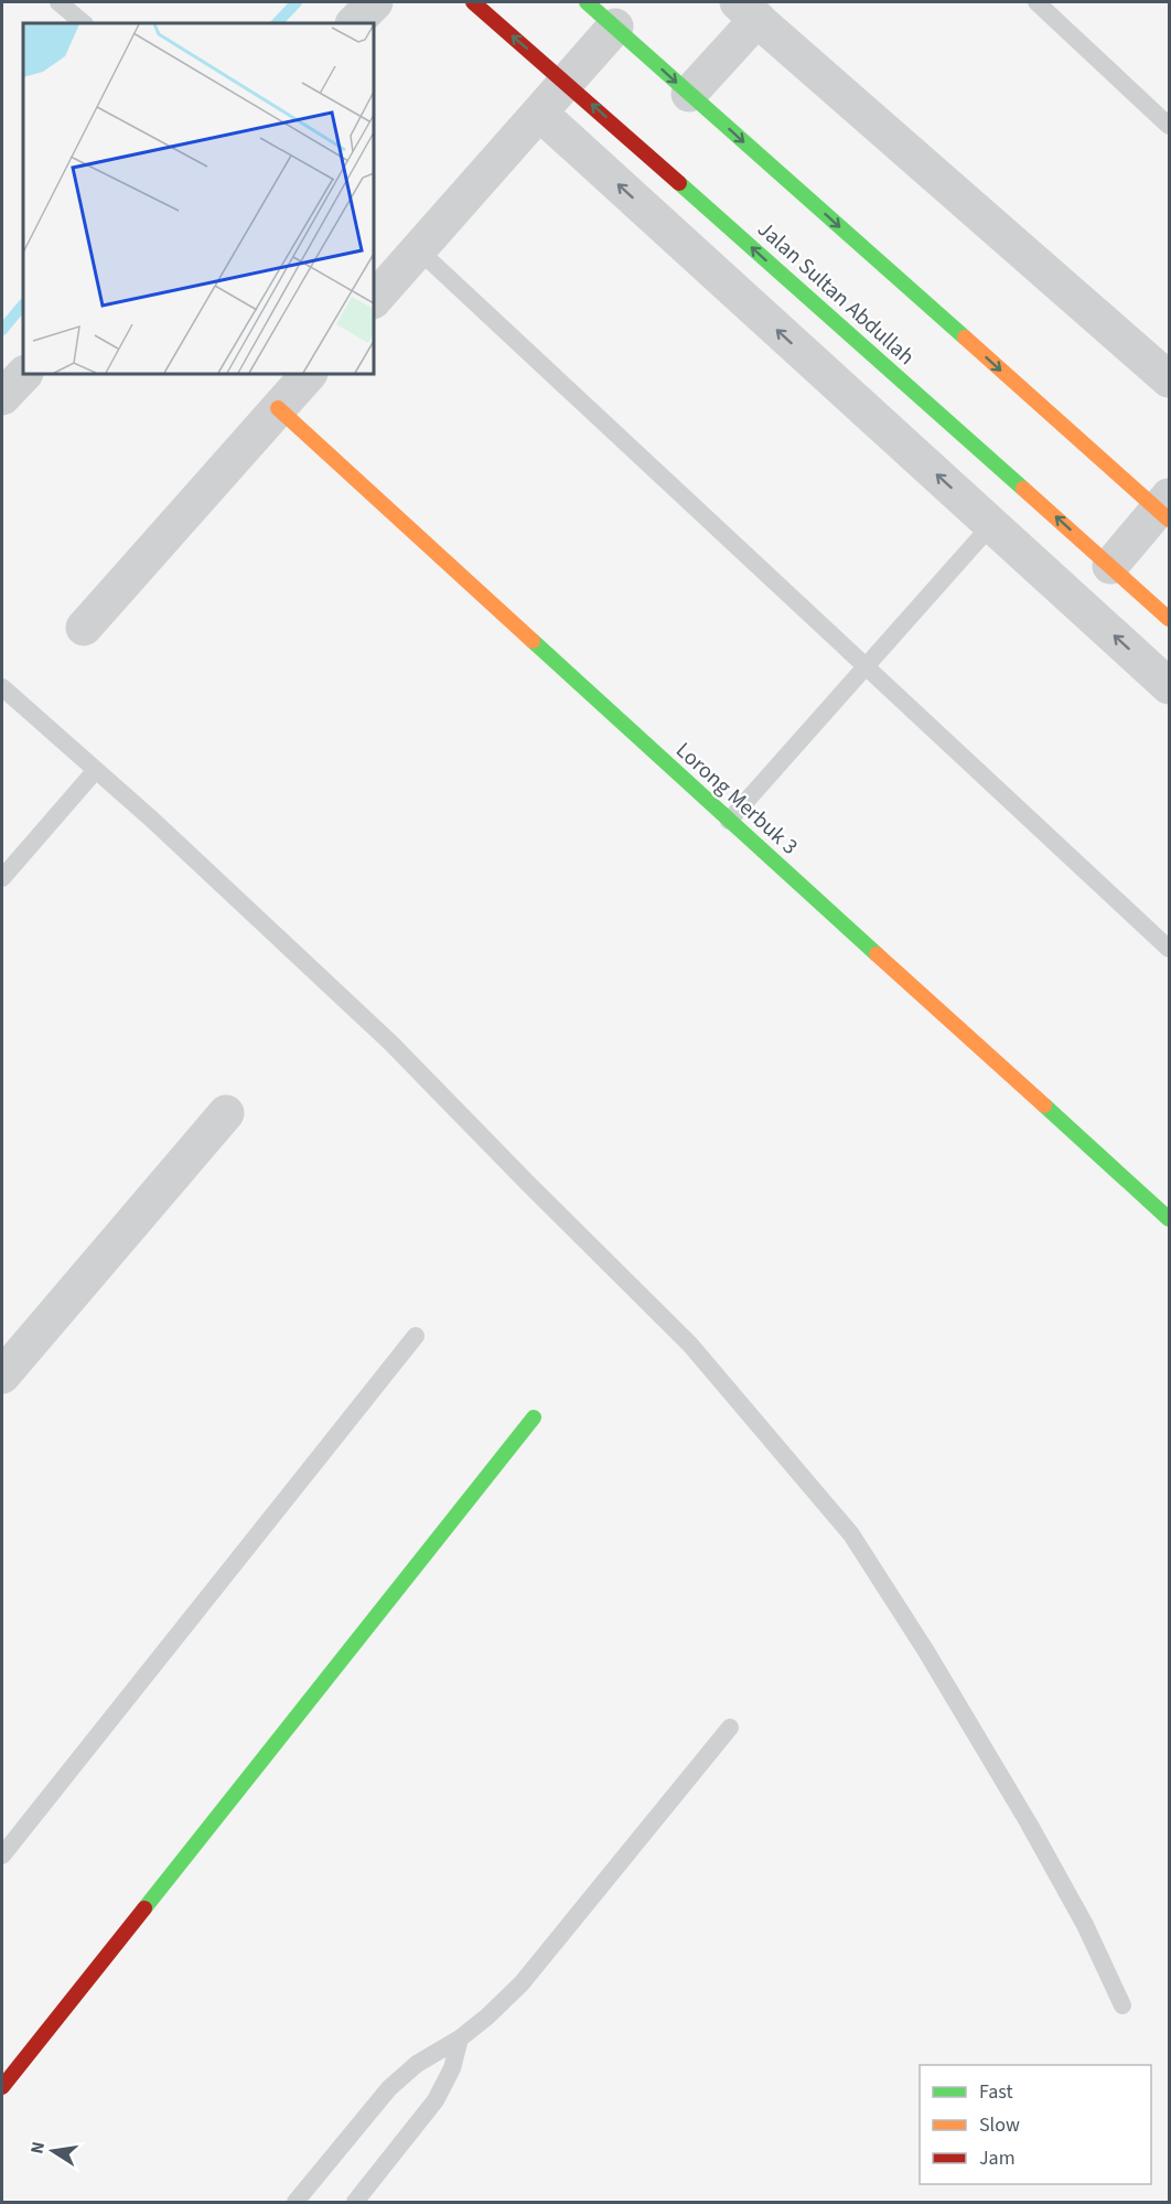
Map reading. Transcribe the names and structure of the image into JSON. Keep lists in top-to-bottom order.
{
  "streets": {
    "street": ["Jalan Sultan Abdullah", "Lorong Merbuk 3"]
  },
  "legend": ["Fast", "Slow", "Jam"],
  "north": "left"
}
